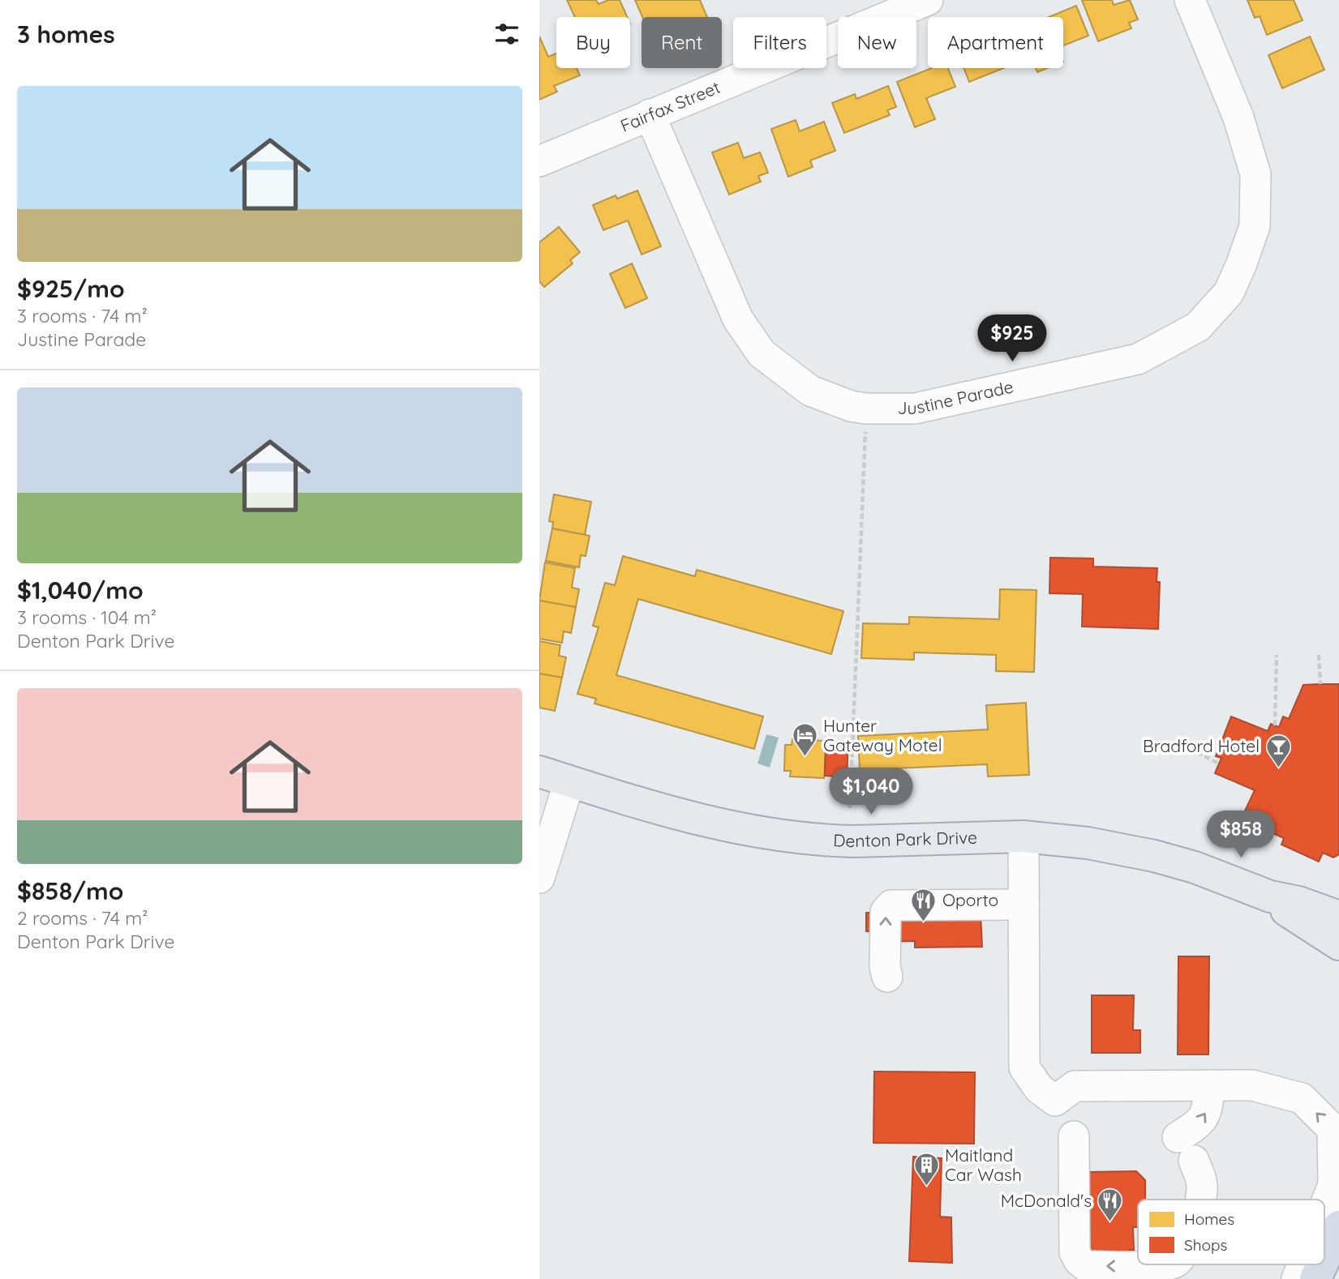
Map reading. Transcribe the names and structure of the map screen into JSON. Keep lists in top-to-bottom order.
{
  "streets": {
    "main road": ["Denton Park Drive"],
    "street": ["Fairfax Street", "Justine Parade"]
  },
  "crossings": [
    ["Fairfax Street", "Justine Parade"]
  ],
  "places": {
    "hotel": ["Hunter Gateway Motel"],
    "bar": ["Bradford Hotel"],
    "restaurant": ["Oporto", "McDonald's"],
    "building": ["Maitland Car Wash"]
  },
  "legend": ["Homes", "Shops"],
  "page": {
    "heading": "3 homes",
    "chip": [
      "Buy",
      "Rent",
      "Filters",
      "New",
      "Apartment"
    ],
    "list": [
      {
        "name": "$925/mo",
        "note": "3 rooms · 74 m² · Justine Parade"
      },
      {
        "name": "$1,040/mo",
        "note": "3 rooms · 104 m² · Denton Park Drive"
      },
      {
        "name": "$858/mo",
        "note": "2 rooms · 74 m² · Denton Park Drive"
      }
    ],
    "price": ["$925", "$1,040", "$858"]
  }
}
